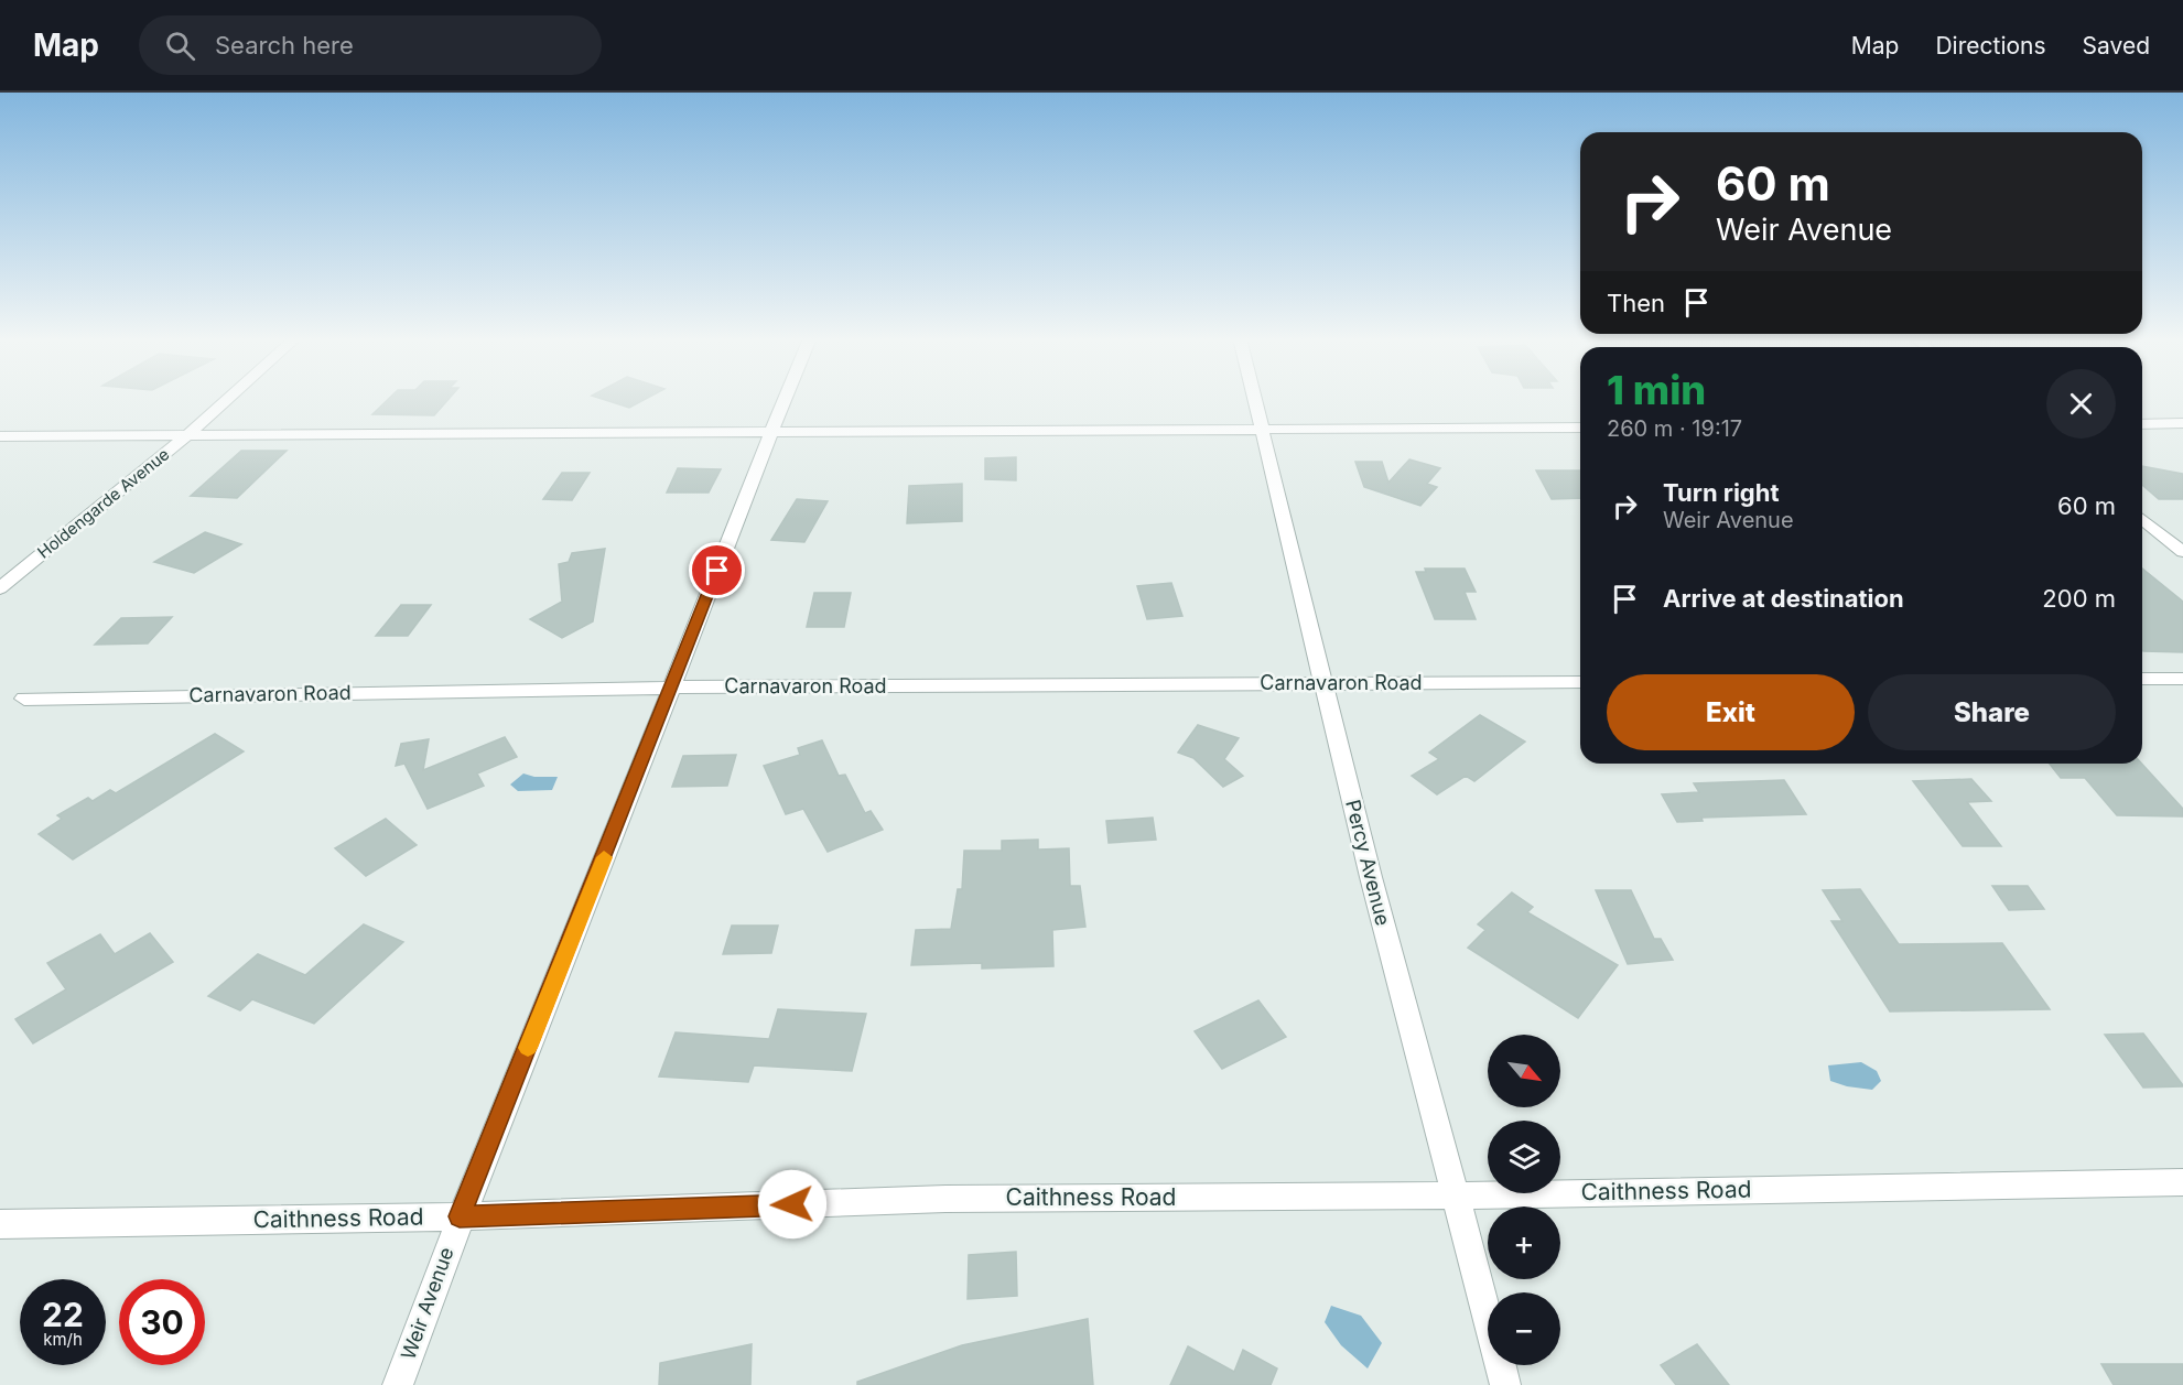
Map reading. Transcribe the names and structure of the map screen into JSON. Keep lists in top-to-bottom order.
{
  "streets": {
    "street": [
      "Holdengarde Avenue",
      "Carnavaron Road",
      "Percy Avenue",
      "Caithness Road",
      "Weir Avenue"
    ]
  },
  "crossings": [
    ["Carnavaron Road", "Percy Avenue"],
    ["Carnavaron Road", "Weir Avenue"],
    ["Percy Avenue", "Caithness Road"],
    ["Caithness Road", "Weir Avenue"]
  ],
  "north": "bottom right",
  "page": {
    "header": "Map",
    "search": "Search here",
    "nav": ["Map", "Directions", "Saved"],
    "turn": ["60 m", "Weir Avenue"],
    "then": "Then",
    "heading": ["1 min", "260 m · 19:17"],
    "list": [
      {
        "name": "Turn right",
        "note": "Weir Avenue",
        "value": "60 m"
      },
      {
        "name": "Arrive at destination",
        "value": "200 m"
      }
    ],
    "buttons": ["Exit", "Share"],
    "map_buttons": ["+", "−"],
    "speed": "22 km/h",
    "limit": "30"
  }
}
